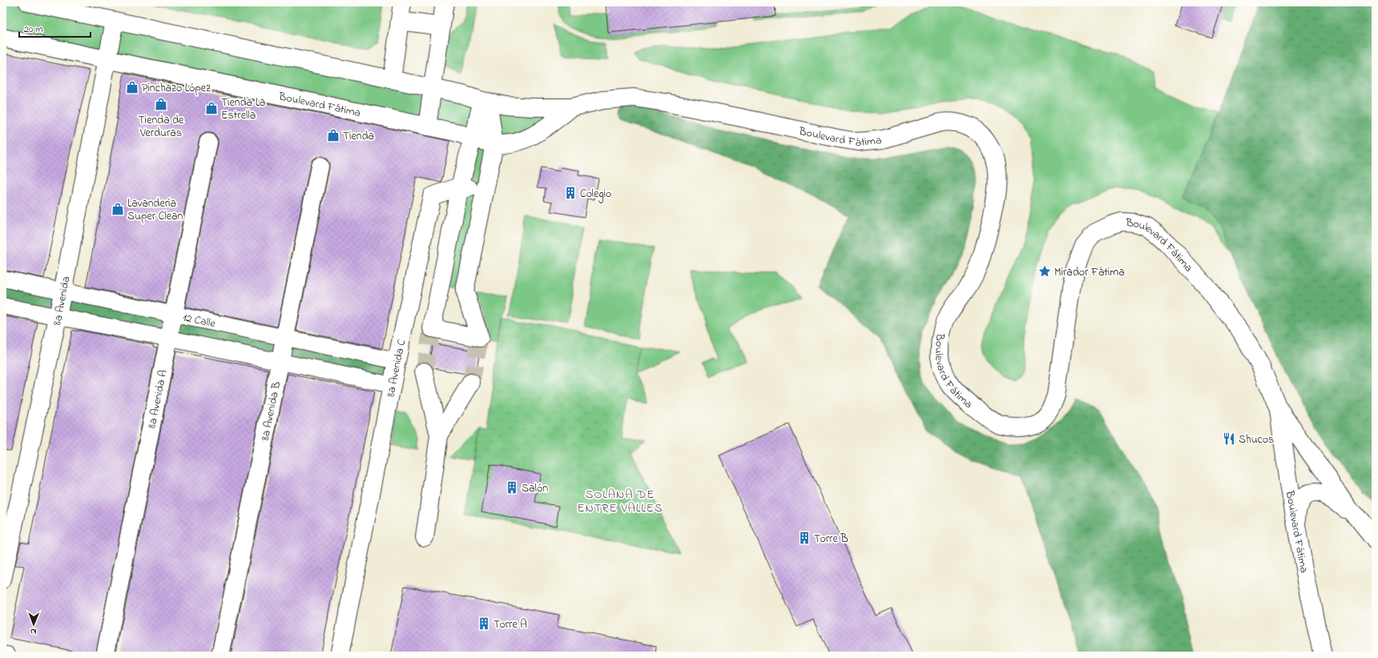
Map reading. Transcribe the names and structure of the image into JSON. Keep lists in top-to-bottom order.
{
  "streets": {
    "street": [
      "Boulevard Fátima",
      "8a Avenida",
      "12 Calle",
      "8a Avenida C",
      "8a Avenida A",
      "8a Avenida B"
    ]
  },
  "crossings": [
    ["Boulevard Fátima", "8a Avenida"],
    ["8a Avenida", "12 Calle"],
    ["12 Calle", "8a Avenida C"],
    ["12 Calle", "8a Avenida A"],
    ["12 Calle", "8a Avenida B"]
  ],
  "districts": ["SOLANA DE ENTRE VALLES"],
  "places": {
    "shop": [
      "Pinchazo López",
      "Tienda de Verduras",
      "Tienda La Estrella",
      "Tienda",
      "Lavandería Super Clean"
    ],
    "building": [
      "Colegio",
      "Salón",
      "Torre B",
      "Torre A"
    ],
    "place": ["Mirador Fátima"],
    "restaurant": ["Shucos"]
  },
  "scale_bar": "20 m",
  "north": "bottom"
}
